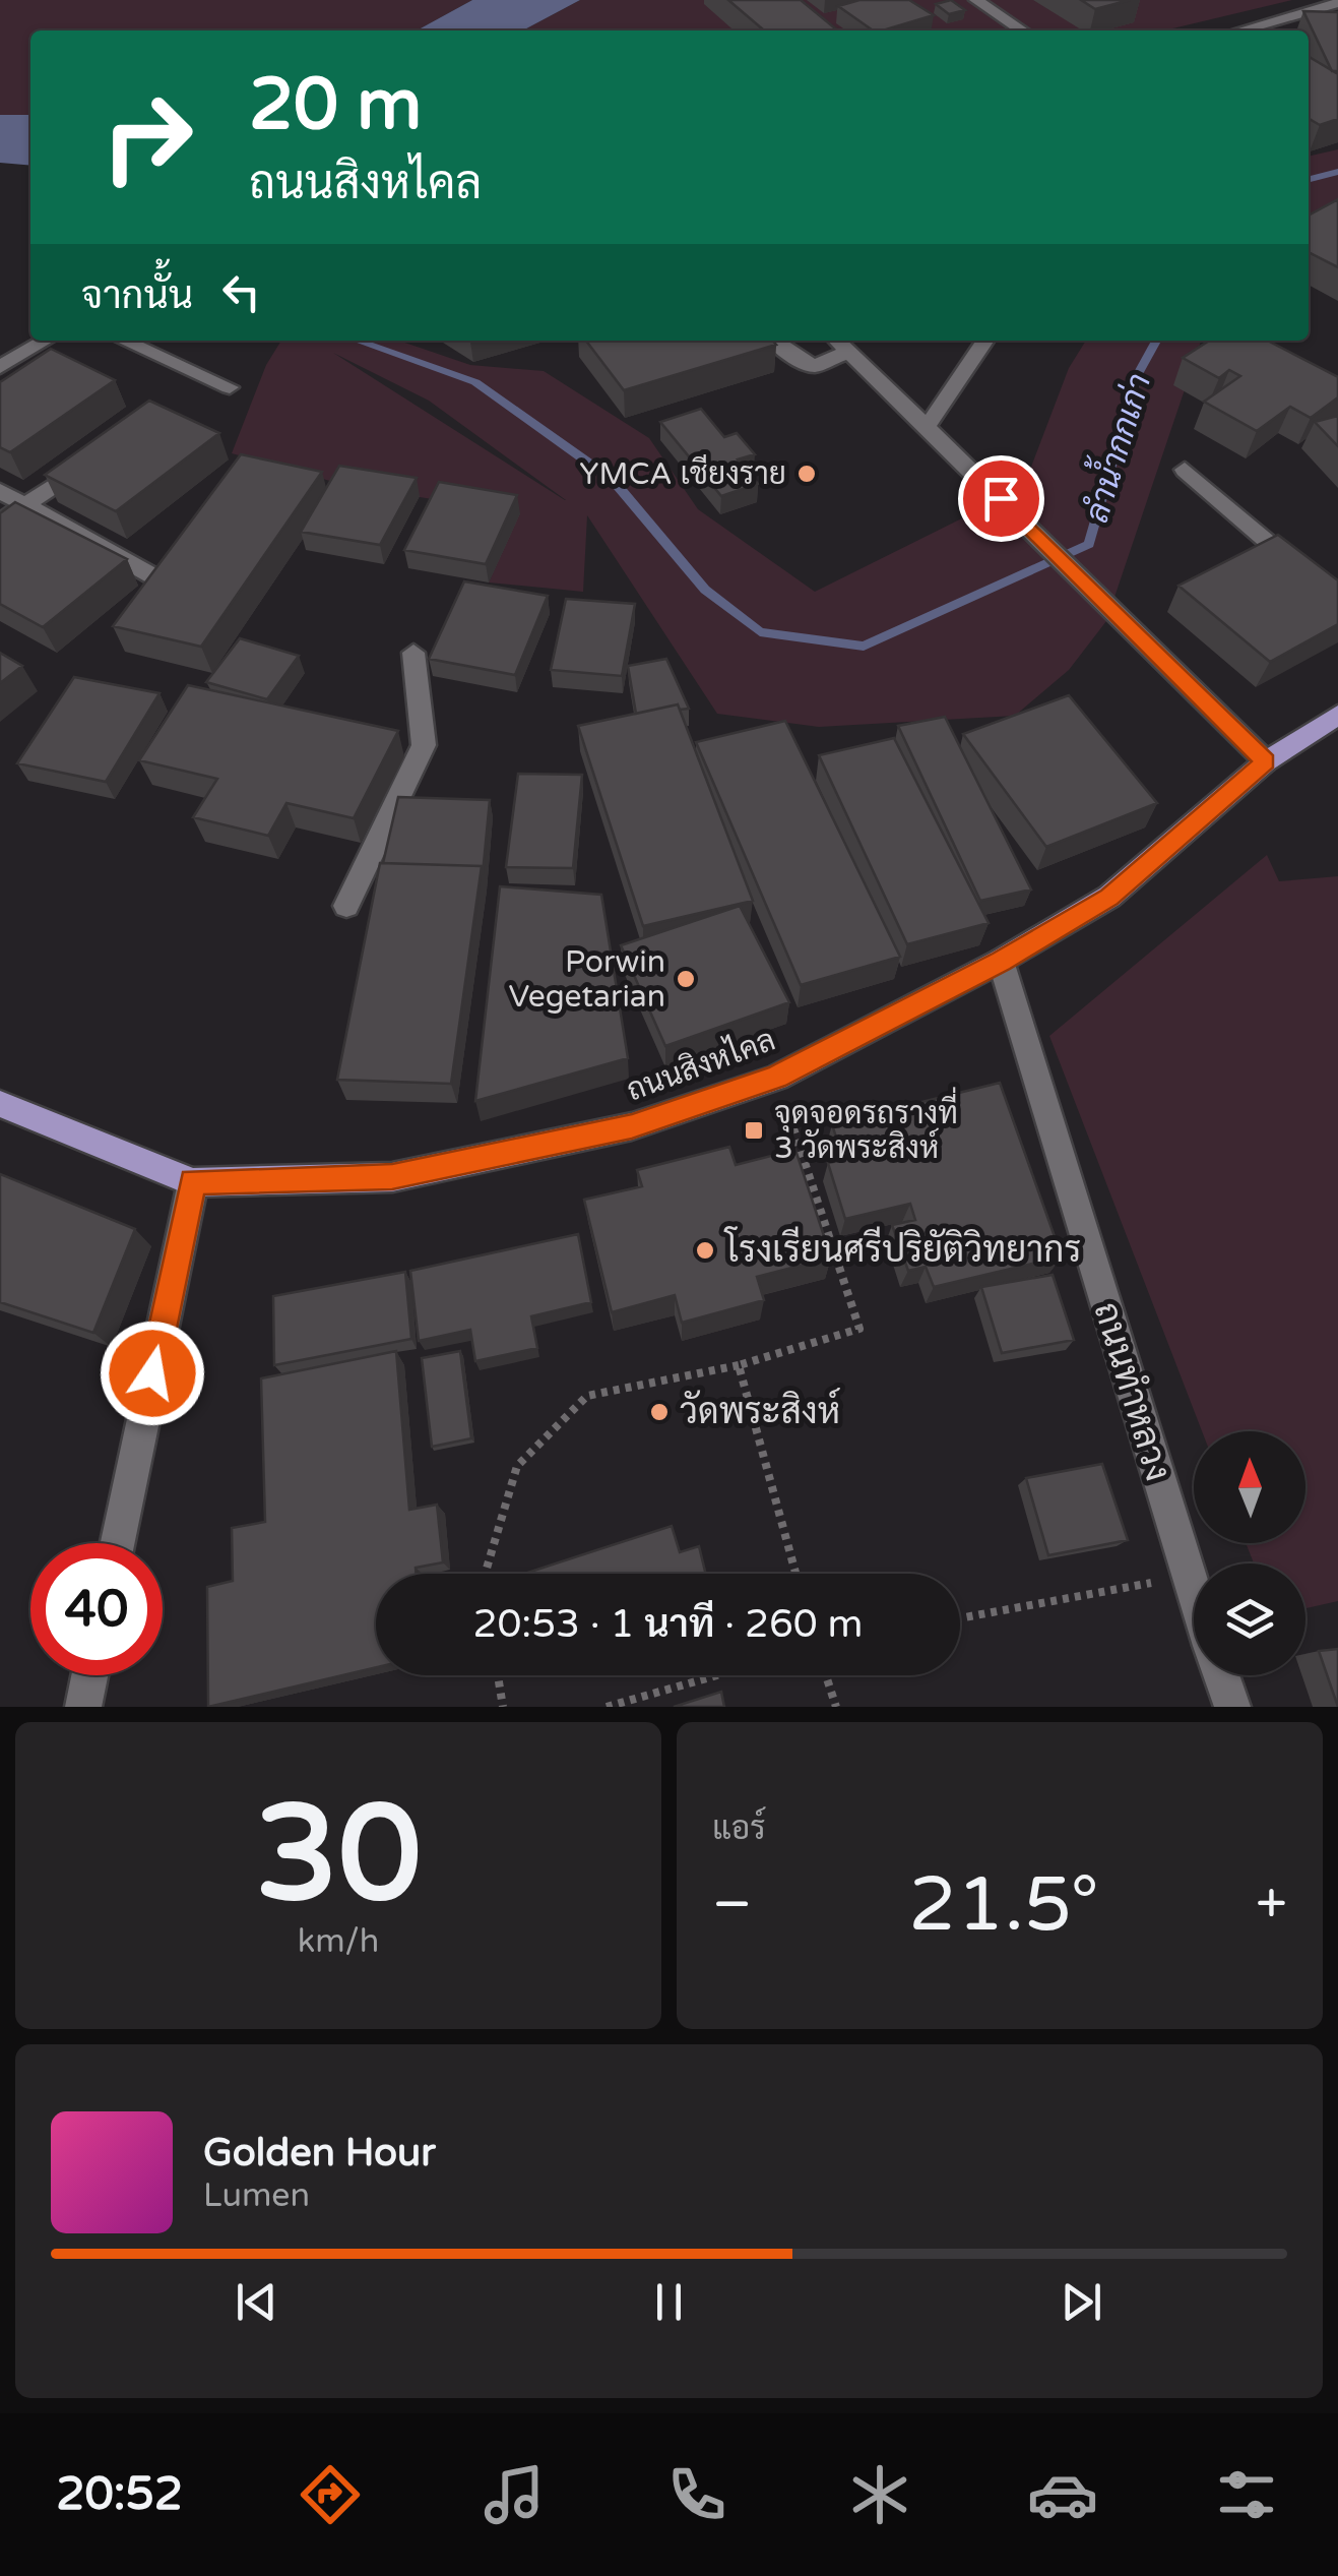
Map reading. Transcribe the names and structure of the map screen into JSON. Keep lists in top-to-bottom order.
{
  "streets": {
    "main road": ["ถนนสิงหไคล"],
    "street": ["ถนนทำหลวง"]
  },
  "crossings": [
    ["ถนนสิงหไคล", "ถนนทำหลวง"]
  ],
  "water": ["ลำน้ำกกเก่า"],
  "places": {
    "other": [
      "YMCA เชียงราย",
      "Porwin Vegetarian",
      "โรงเรียนศรีปริยัติวิทยากร",
      "วัดพระสิงห์"
    ],
    "transit": ["จุดจอดรถรางที่ 3 วัดพระสิงห์"]
  },
  "north": "top",
  "page": {
    "turn": ["20 m", "ถนนสิงหไคล"],
    "then": "จากนั้น",
    "limit": "40",
    "trip": "20:53 · 1 นาที · 260 m",
    "tile": [
      ["30", "km/h"],
      "แอร์"
    ],
    "heat": ["−", "21.5°", "+"],
    "song": ["Golden Hour", "Lumen"],
    "tabs": "20:52"
  }
}
